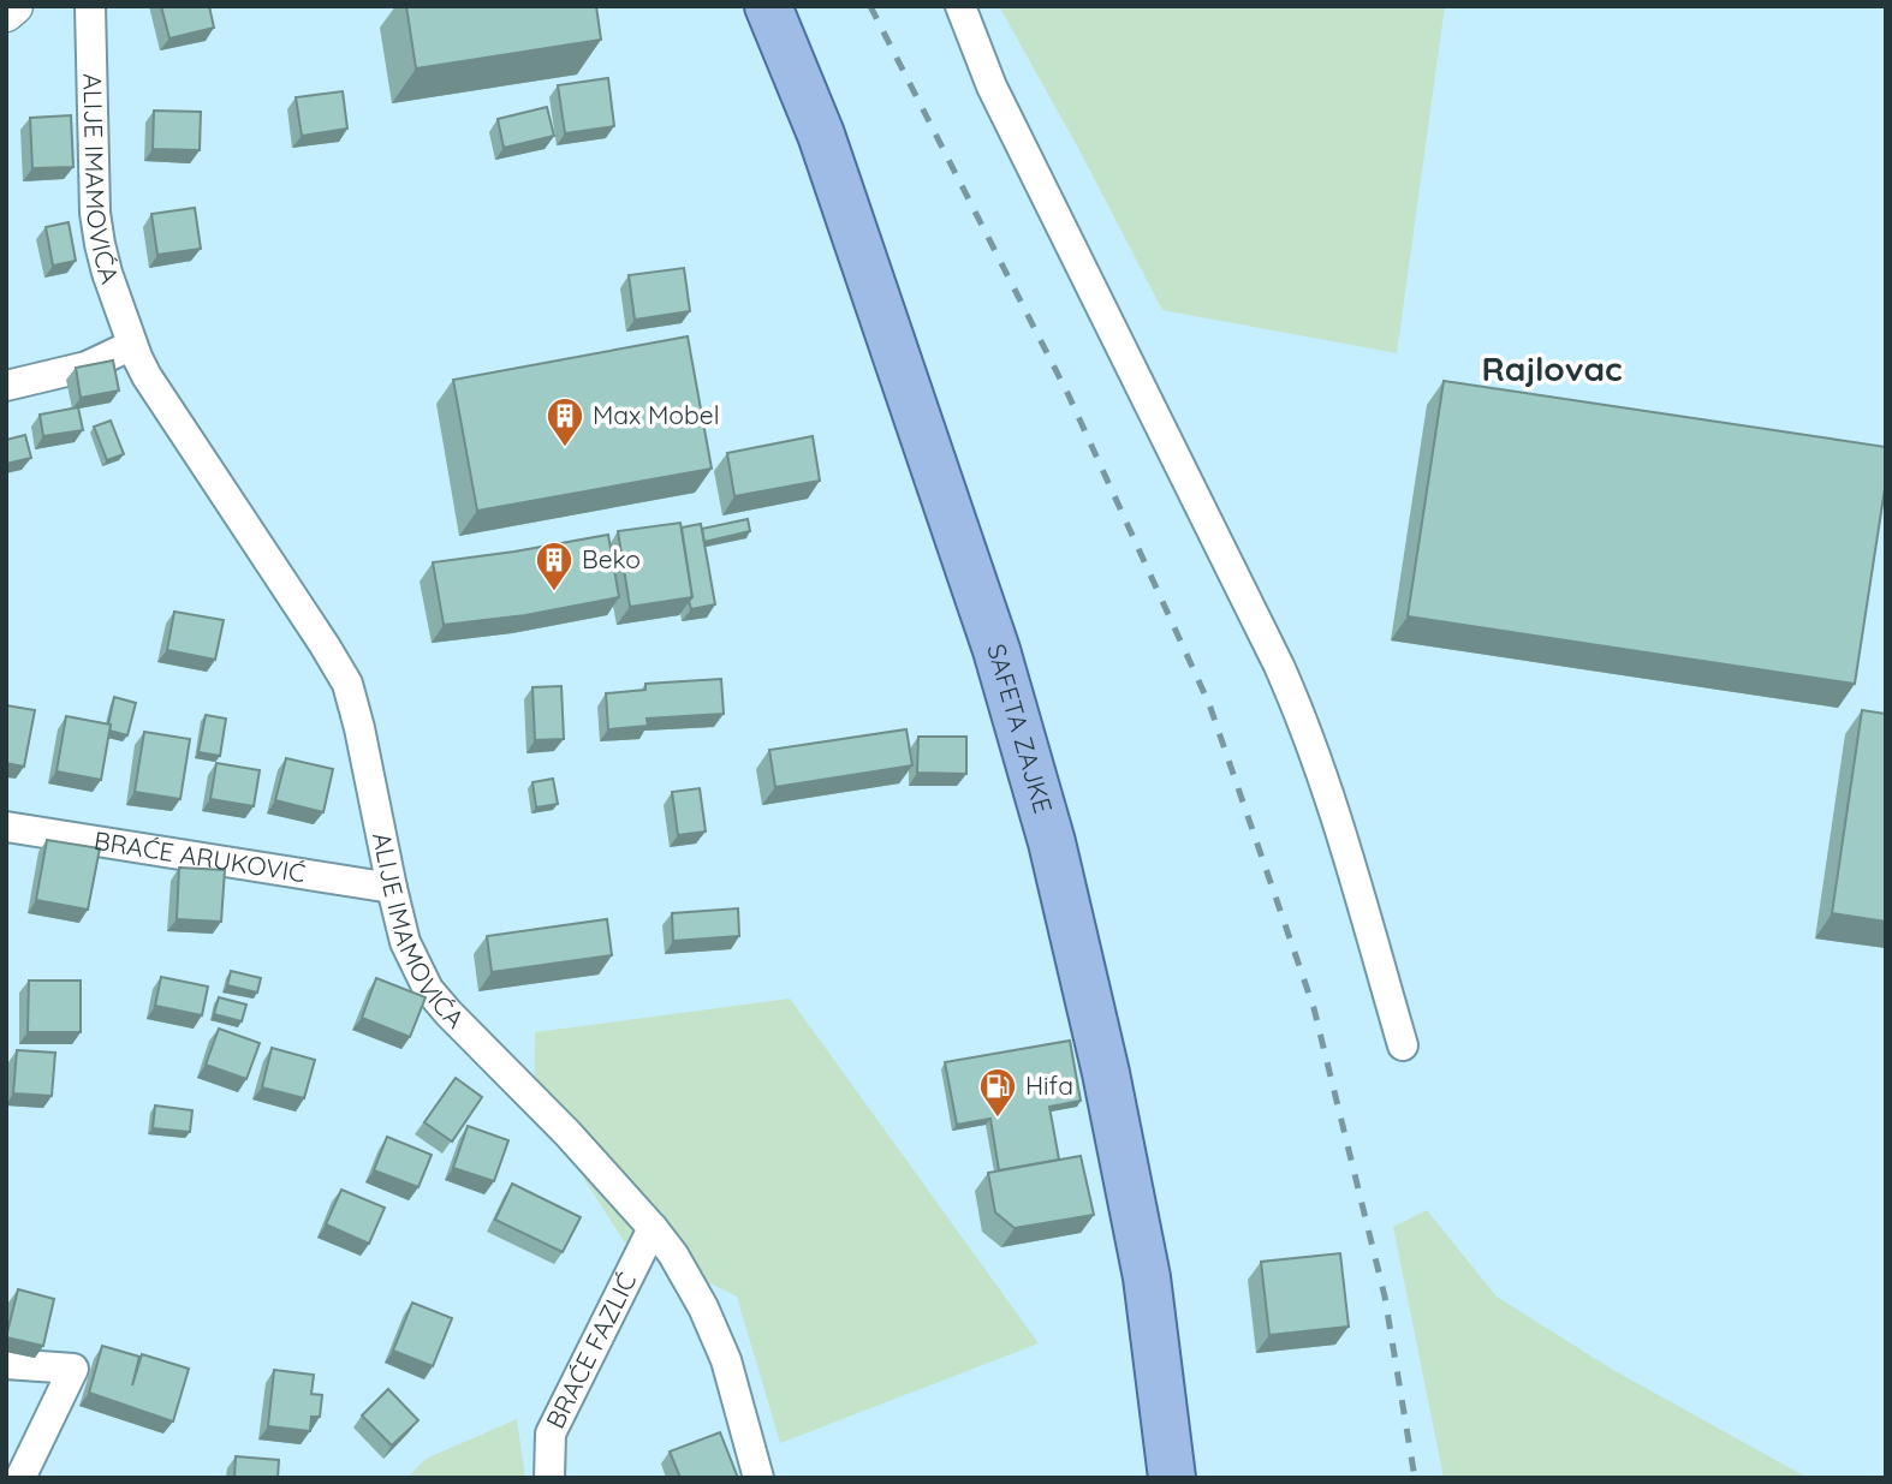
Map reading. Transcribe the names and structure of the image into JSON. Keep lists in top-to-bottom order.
{
  "streets": {
    "main road": ["SAFETA ZAJKE"],
    "street": ["ALIJE IMAMOVIĆA", "BRAĆE ARUKOVIĆ", "BRAĆE FAZLIĆ"]
  },
  "crossings": [
    ["ALIJE IMAMOVIĆA", "BRAĆE ARUKOVIĆ"],
    ["ALIJE IMAMOVIĆA", "BRAĆE FAZLIĆ"]
  ],
  "districts": ["Rajlovac"],
  "places": {
    "building": ["Max Mobel", "Beko"],
    "fuel station": ["Hifa"]
  }
}
